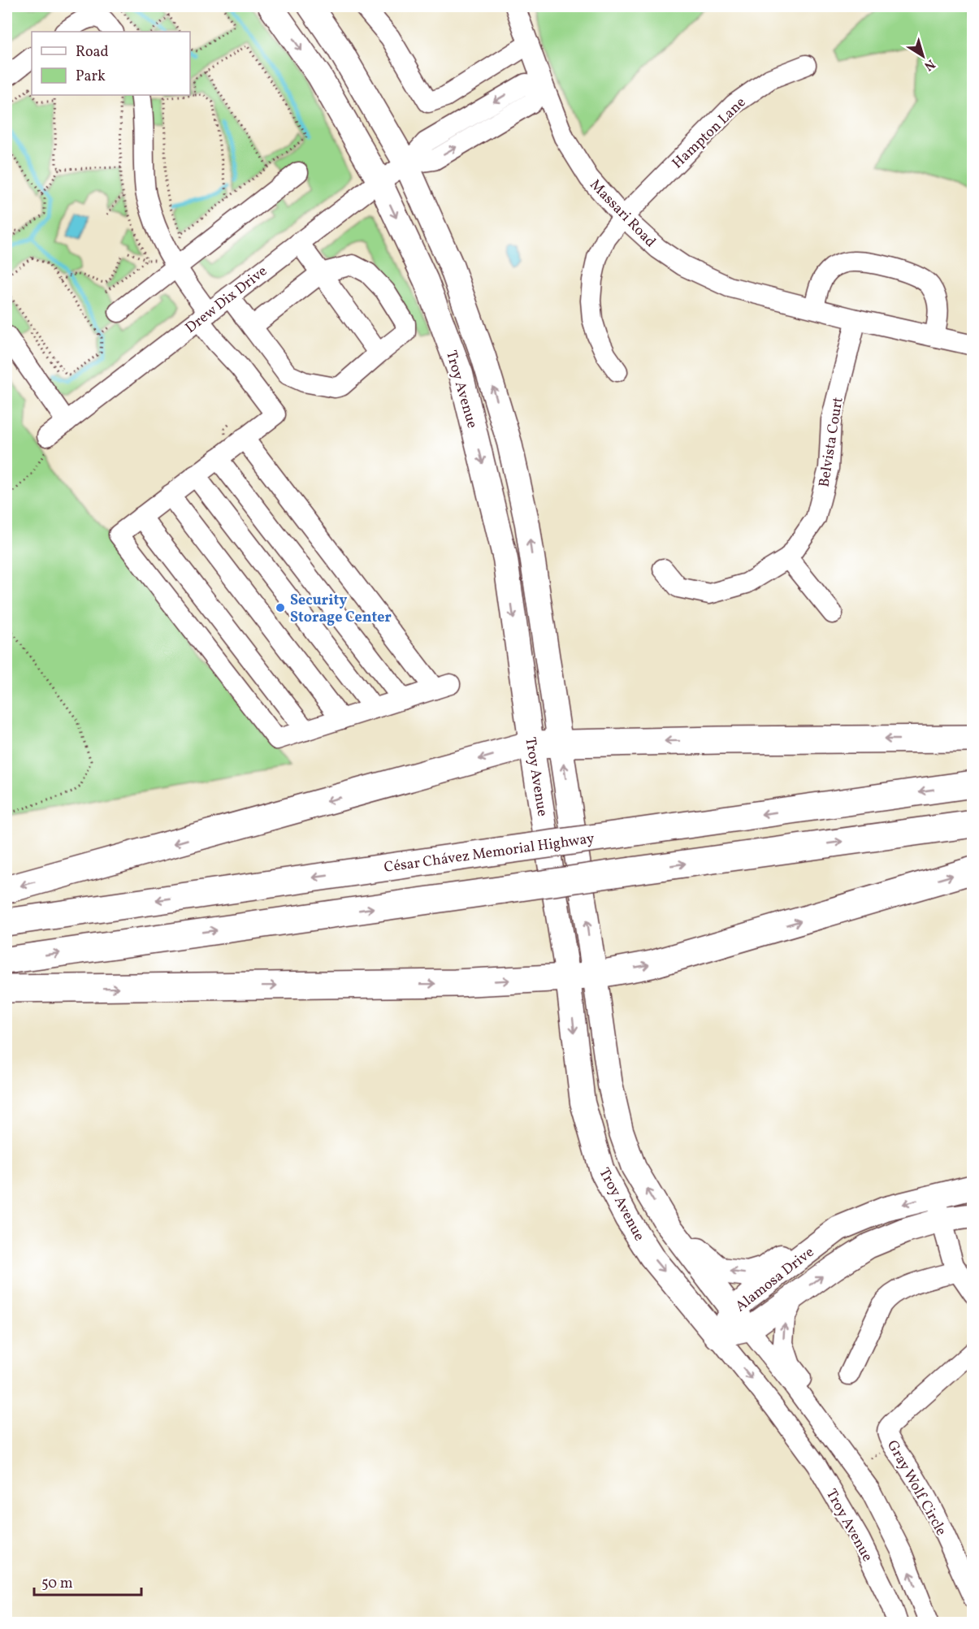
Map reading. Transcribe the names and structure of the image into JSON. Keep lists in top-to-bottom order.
{
  "streets": {
    "highway": ["César Chávez Memorial Highway"],
    "main road": ["Troy Avenue", "Alamosa Drive"],
    "street": [
      "Hampton Lane",
      "Massari Road",
      "Drew Dix Drive",
      "Belvista Court",
      "Gray Wolf Circle"
    ]
  },
  "crossings": [
    ["Hampton Lane", "Massari Road"],
    ["Massari Road", "Drew Dix Drive"],
    ["Massari Road", "Belvista Court"],
    ["Drew Dix Drive", "Troy Avenue"],
    ["Troy Avenue", "Alamosa Drive"]
  ],
  "places": ["Security Storage Center"],
  "legend": ["Road", "Park"],
  "scale_bar": "50 m",
  "north": "bottom right"
}
